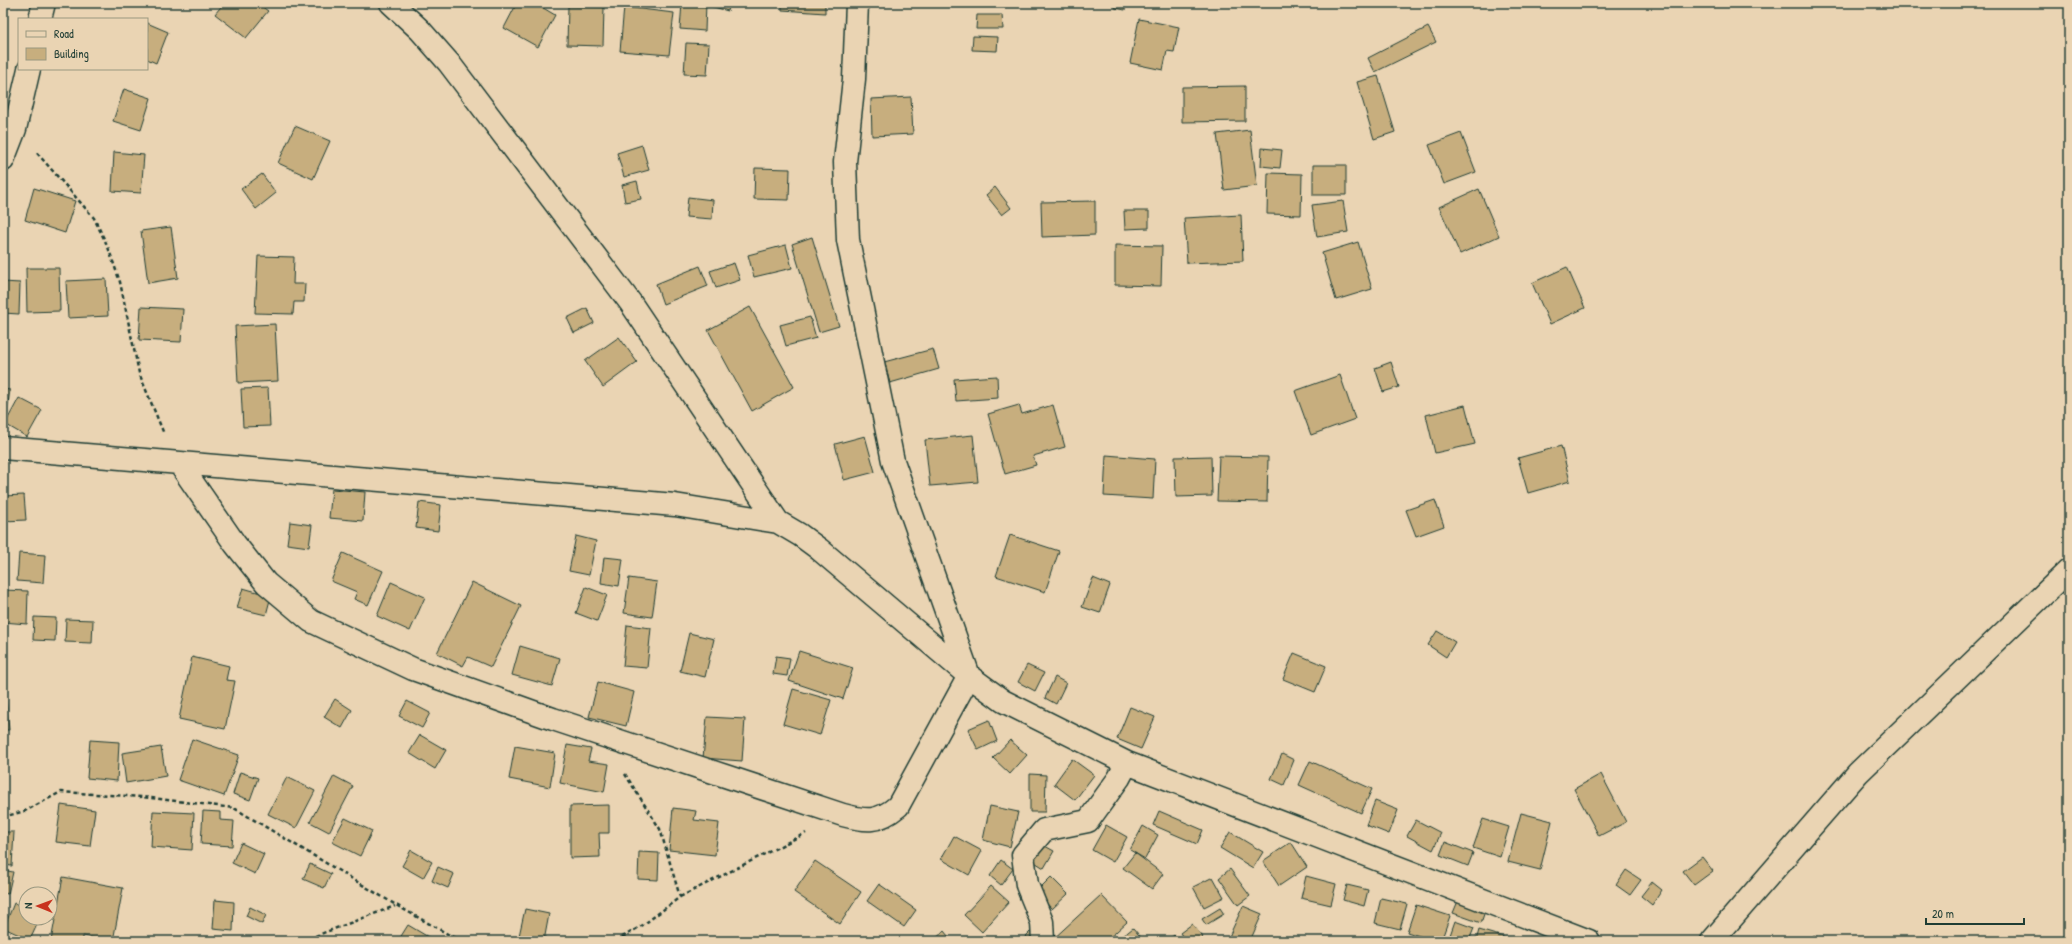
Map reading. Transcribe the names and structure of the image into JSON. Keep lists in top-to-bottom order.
{
  "legend": ["Road", "Building"],
  "scale_bar": "20 m",
  "north": "left"
}
